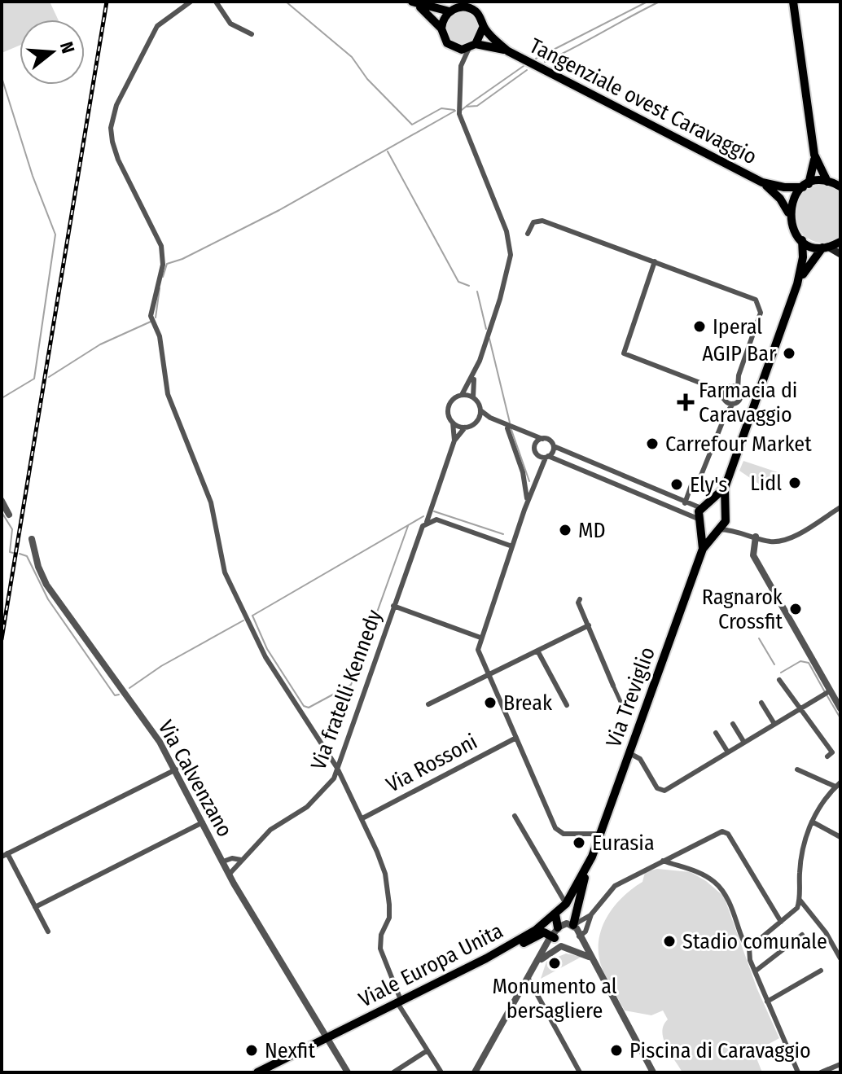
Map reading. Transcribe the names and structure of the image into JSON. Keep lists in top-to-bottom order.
{
  "streets": {
    "main road": ["Tangenziale ovest Caravaggio", "Via Treviglio", "Viale Europa Unita"],
    "street": ["Via fratelli Kennedy", "Via Rossoni", "Via Calvenzano"]
  },
  "crossings": [
    ["Via fratelli Kennedy", "Via Calvenzano"],
    ["Via Treviglio", "Viale Europa Unita"],
    ["Via Calvenzano", "Viale Europa Unita"]
  ],
  "places": {
    "other": [
      "Iperal",
      "AGIP Bar",
      "Carrefour Market",
      "Lidl",
      "Ely's",
      "MD",
      "Ragnarok Crossfit",
      "Break",
      "Eurasia",
      "Stadio comunale",
      "Monumento al bersagliere",
      "Nexfit",
      "Piscina di Caravaggio"
    ],
    "health": ["Farmacia di Caravaggio"]
  },
  "north": "right"
}
